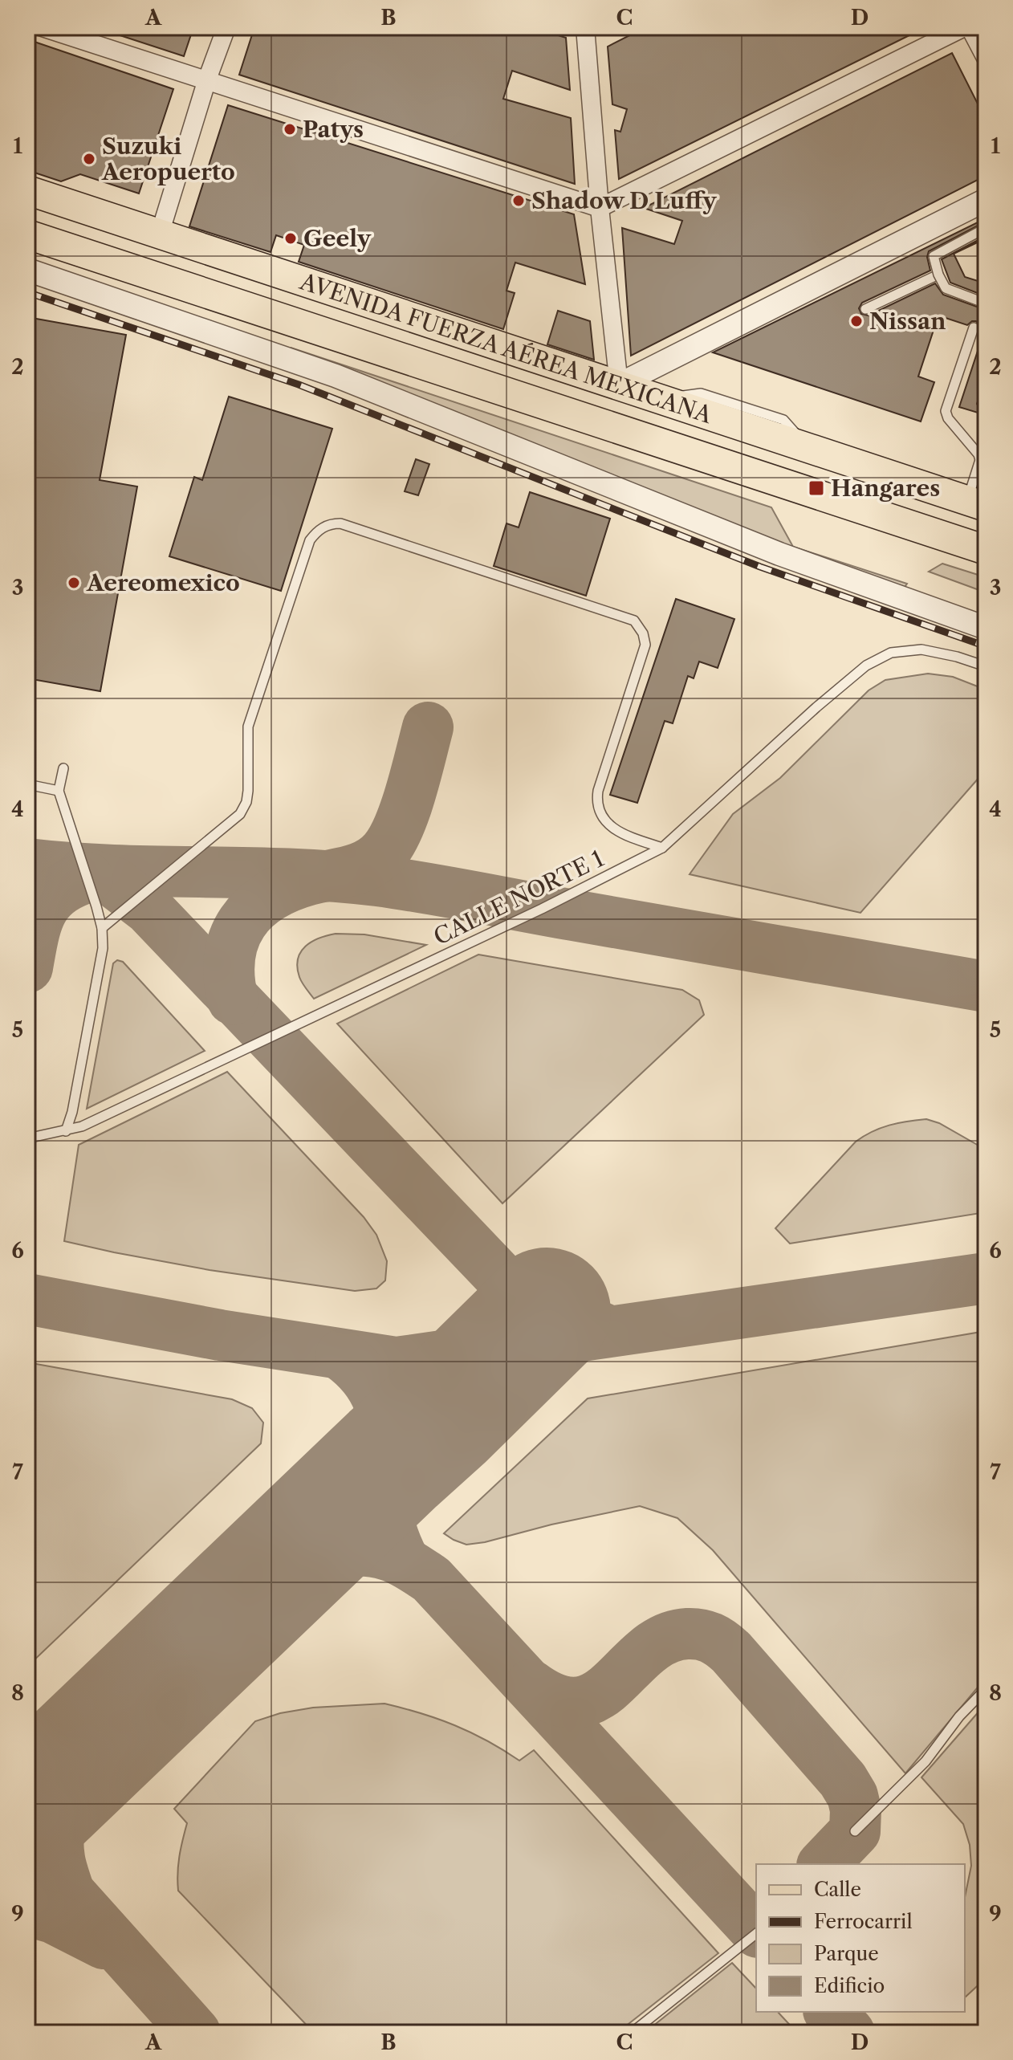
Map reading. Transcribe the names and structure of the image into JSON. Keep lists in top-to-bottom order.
{
  "streets": {
    "main road": ["AVENIDA FUERZA AÉREA MEXICANA"],
    "lane": ["CALLE NORTE 1"]
  },
  "places": {
    "other": [
      "Patys",
      "Suzuki Aeropuerto",
      "Shadow D Luffy",
      "Geely",
      "Nissan",
      "Aereomexico"
    ],
    "transit": ["Hangares"]
  },
  "legend": [
    "Calle",
    "Ferrocarril",
    "Parque",
    "Edificio"
  ],
  "grid": {
    "columns": [
      "A",
      "B",
      "C",
      "D"
    ],
    "rows": [
      "1",
      "2",
      "3",
      "4",
      "5",
      "6",
      "7",
      "8",
      "9"
    ]
  }
}
